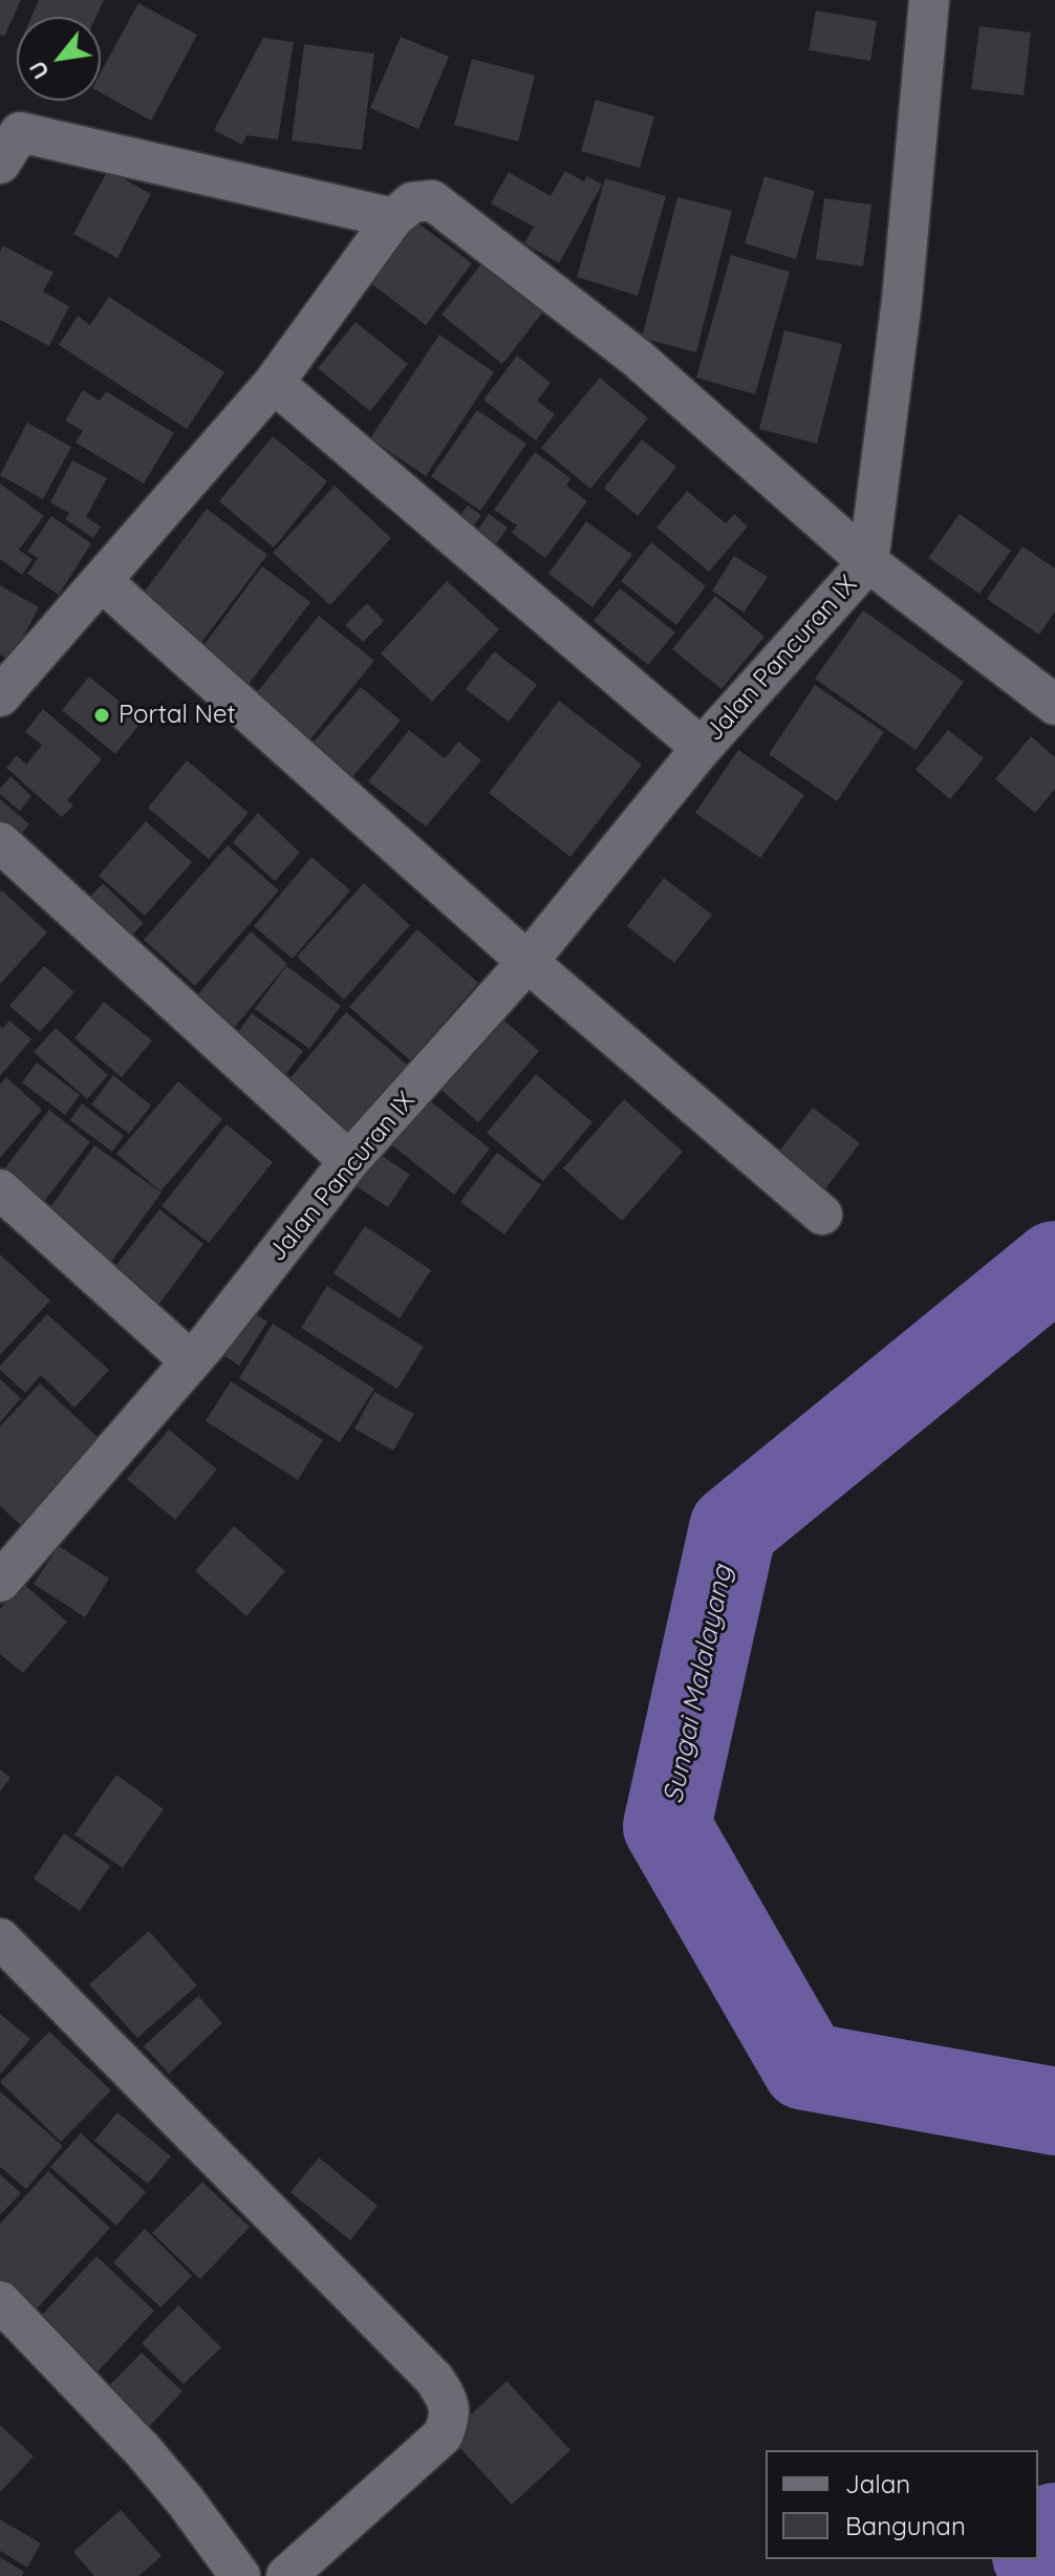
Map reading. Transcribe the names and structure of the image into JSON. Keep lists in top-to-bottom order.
{
  "streets": {
    "street": ["Jalan Pancuran IX"]
  },
  "water": ["Sungai Malalayang"],
  "places": ["Portal Net"],
  "legend": ["Jalan", "Bangunan"],
  "north": "bottom left"
}
